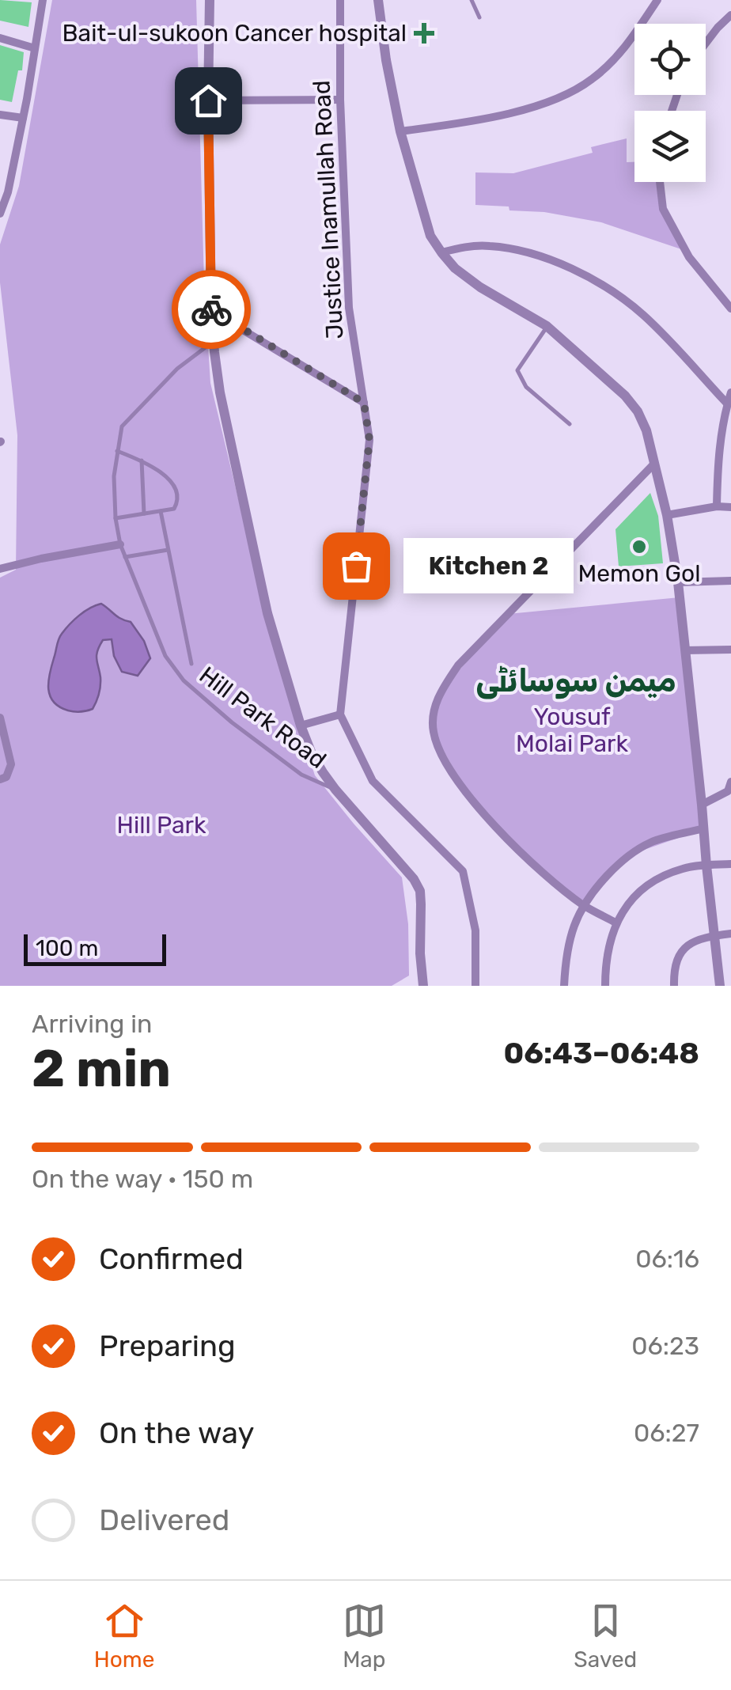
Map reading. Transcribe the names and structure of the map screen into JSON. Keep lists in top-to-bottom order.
{
  "streets": {
    "street": ["Justice Inamullah Road"],
    "lane": ["Hill Park Road"]
  },
  "districts": ["میمن سوسائٹی"],
  "parks": ["Yousuf Molai Park", "Hill Park"],
  "places": {
    "health": ["Bait-ul-sukoon Cancer hospital"],
    "other": ["Memon Gol", "Kitchen 2"]
  },
  "scale_bar": "100 m",
  "page": {
    "bubble": "Kitchen 2",
    "scale": "100 m",
    "heading": ["2 min", "Arriving in", "06:43–06:48"],
    "bar": "On the way · 150 m",
    "list": [
      ["Confirmed", "06:16"],
      ["Preparing", "06:23"],
      ["On the way", "06:27"],
      "Delivered"
    ],
    "tabs": ["Home", "Map", "Saved"]
  }
}
